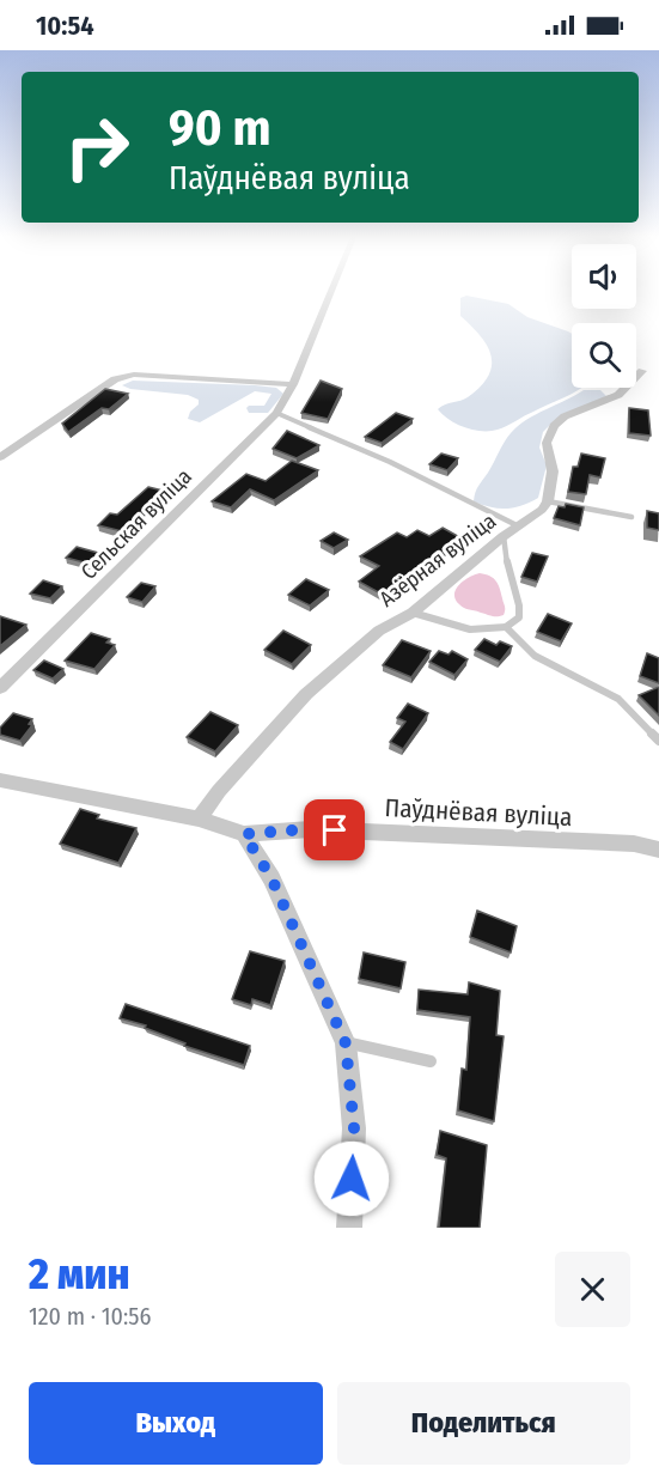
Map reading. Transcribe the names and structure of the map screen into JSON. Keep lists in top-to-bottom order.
{
  "streets": {
    "street": ["Сельская вуліца", "Азёрная вуліца", "Паўднёвая вуліца"]
  },
  "crossings": [
    ["Азёрная вуліца", "Паўднёвая вуліца"]
  ],
  "page": {
    "status": "10:54",
    "turn": ["90 m", "Паўднёвая вуліца"],
    "heading": ["2 мин", "120 m · 10:56"],
    "buttons": ["Выход", "Поделиться"]
  }
}
